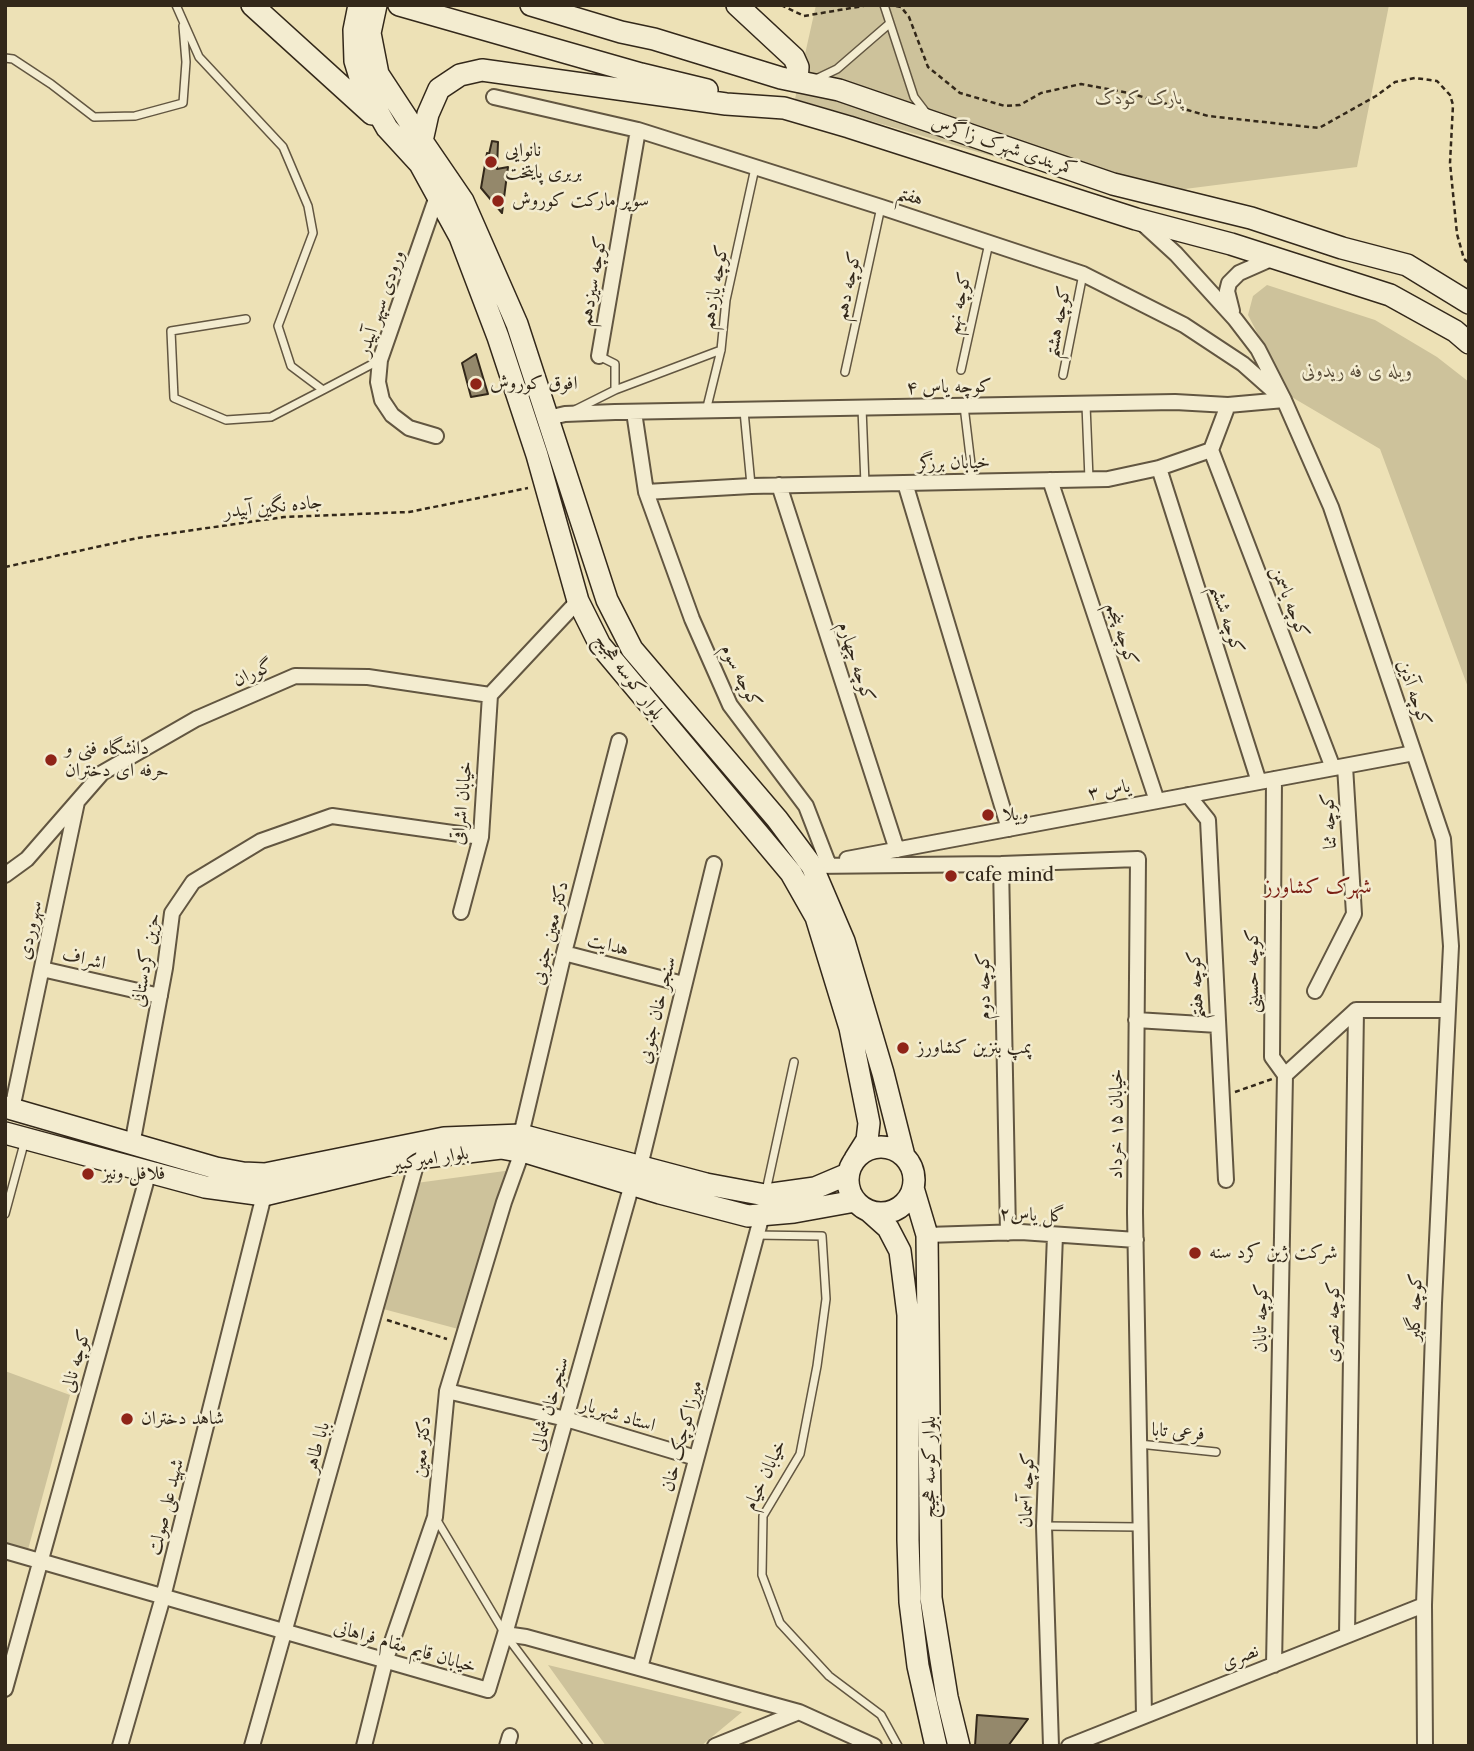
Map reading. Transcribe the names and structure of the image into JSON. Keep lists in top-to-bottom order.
{
  "streets": {
    "street": [
      "کمربندی شهرک زاگرس",
      "هفتم",
      "کوچه سیزدهم",
      "ورودی سپهر آبیدر",
      "کوچه یاس ۴",
      "خیابان برزگر",
      "کوچه یاسمن",
      "کوچه ششم",
      "کوچه پنجم",
      "کوچه چهارم",
      "گوران",
      "کوچه سوم",
      "بلوار کوسه هجیج",
      "کوچه آذین",
      "یاس ۳",
      "خیابان اشراقی",
      "کوچه ثنا",
      "سهروردی",
      "دکتر معین جنوبی",
      "هدایت",
      "اشراف",
      "حزین کردستانی",
      "کوچه حسینی",
      "کوچه هفتم",
      "کوچه دوم",
      "سنجر خان جنوبی",
      "خیابان ۱۵ خرداد",
      "بلوار امیرکبیر",
      "گل یاس۲",
      "کوچه گلپر",
      "کوچه تابان",
      "کوچه نصری",
      "کوچه نالی",
      "سنجرخان شمالی",
      "استاد شهریار",
      "میرزاکوچک خان",
      "بابا طاهر",
      "دکتر معین",
      "کوچه آسمان",
      "شهید علی صولت",
      "خیابان قایم مقام فراهانی",
      "نصری"
    ],
    "lane": [
      "کوچه دهم",
      "کوچه یازدهم",
      "کوچه نهم",
      "کوچه هشتم",
      "فرعی تابا",
      "خیابان خیام"
    ],
    "path": ["جاده نگین آبیدر"]
  },
  "crossings": [
    ["کمربندی شهرک زاگرس", "بلوار کوسه هجیج"],
    ["کمربندی شهرک زاگرس", "کوچه آذین"],
    ["هفتم", "کوچه سیزدهم"],
    ["هفتم", "کوچه دهم"],
    ["هفتم", "کوچه یازدهم"],
    ["هفتم", "کوچه نهم"],
    ["هفتم", "کوچه هشتم"],
    ["هفتم", "کوچه یاس ۴"],
    ["هفتم", "کوچه آذین"],
    ["کوچه یازدهم", "کوچه یاس ۴"],
    ["ورودی سپهر آبیدر", "بلوار کوسه هجیج"],
    ["کوچه یاس ۴", "کوچه سوم"],
    ["کوچه یاس ۴", "بلوار کوسه هجیج"],
    ["کوچه یاس ۴", "کوچه آذین"],
    ["خیابان برزگر", "کوچه یاسمن"],
    ["خیابان برزگر", "کوچه ششم"],
    ["خیابان برزگر", "کوچه پنجم"],
    ["خیابان برزگر", "کوچه چهارم"],
    ["خیابان برزگر", "کوچه سوم"],
    ["جاده نگین آبیدر", "بلوار کوسه هجیج"],
    ["کوچه یاسمن", "یاس ۳"],
    ["کوچه یاسمن", "کوچه ثنا"],
    ["کوچه ششم", "یاس ۳"],
    ["کوچه پنجم", "یاس ۳"],
    ["کوچه چهارم", "یاس ۳"],
    ["گوران", "خیابان اشراقی"],
    ["گوران", "سهروردی"],
    ["کوچه سوم", "بلوار کوسه هجیج"],
    ["کوچه سوم", "یاس ۳"],
    ["کوچه سوم", "خیابان ۱۵ خرداد"],
    ["بلوار کوسه هجیج", "یاس ۳"],
    ["بلوار کوسه هجیج", "خیابان ۱۵ خرداد"],
    ["بلوار کوسه هجیج", "بلوار امیرکبیر"],
    ["بلوار کوسه هجیج", "گل یاس۲"],
    ["کوچه آذین", "یاس ۳"],
    ["کوچه آذین", "کوچه گلپر"],
    ["یاس ۳", "کوچه ثنا"],
    ["یاس ۳", "کوچه حسینی"],
    ["یاس ۳", "کوچه هفتم"],
    ["یاس ۳", "خیابان ۱۵ خرداد"],
    ["خیابان اشراقی", "حزین کردستانی"],
    ["سهروردی", "اشراف"],
    ["سهروردی", "بلوار امیرکبیر"],
    ["دکتر معین جنوبی", "هدایت"],
    ["دکتر معین جنوبی", "بلوار امیرکبیر"],
    ["دکتر معین جنوبی", "دکتر معین"],
    ["هدایت", "سنجر خان جنوبی"],
    ["اشراف", "حزین کردستانی"],
    ["حزین کردستانی", "بلوار امیرکبیر"],
    ["کوچه حسینی", "کوچه تابان"],
    ["کوچه دوم", "خیابان ۱۵ خرداد"],
    ["کوچه دوم", "گل یاس۲"],
    ["سنجر خان جنوبی", "بلوار امیرکبیر"],
    ["سنجر خان جنوبی", "سنجرخان شمالی"],
    ["خیابان ۱۵ خرداد", "گل یاس۲"],
    ["خیابان ۱۵ خرداد", "فرعی تابا"],
    ["خیابان ۱۵ خرداد", "نصری"],
    ["بلوار امیرکبیر", "کوچه نالی"],
    ["بلوار امیرکبیر", "سنجرخان شمالی"],
    ["بلوار امیرکبیر", "میرزاکوچک خان"],
    ["بلوار امیرکبیر", "بابا طاهر"],
    ["بلوار امیرکبیر", "دکتر معین"],
    ["بلوار امیرکبیر", "شهید علی صولت"],
    ["گل یاس۲", "کوچه آسمان"],
    ["کوچه گلپر", "نصری"],
    ["کوچه تابان", "نصری"],
    ["کوچه نصری", "نصری"],
    ["کوچه نالی", "خیابان قایم مقام فراهانی"],
    ["سنجرخان شمالی", "استاد شهریار"],
    ["سنجرخان شمالی", "خیابان قایم مقام فراهانی"],
    ["استاد شهریار", "میرزاکوچک خان"],
    ["استاد شهریار", "دکتر معین"],
    ["میرزاکوچک خان", "خیابان خیام"],
    ["بابا طاهر", "خیابان قایم مقام فراهانی"],
    ["دکتر معین", "خیابان قایم مقام فراهانی"],
    ["شهید علی صولت", "خیابان قایم مقام فراهانی"]
  ],
  "districts": ["شهرک کشاورز"],
  "parks": ["پارک کودک", "ویله ی فه ریدونی"],
  "places": [
    "نانوایی بربری پایتخت",
    "سوپر مارکت کوروش",
    "افوق کوروش",
    "دانشگاه فنی و حرفه ای دختران",
    "ویلا",
    "cafe mind",
    "پمپ بنزین کشاورز",
    "فلافل ونیز",
    "شرکت ژین کرد سنه",
    "شاهد دختران"
  ]
}
